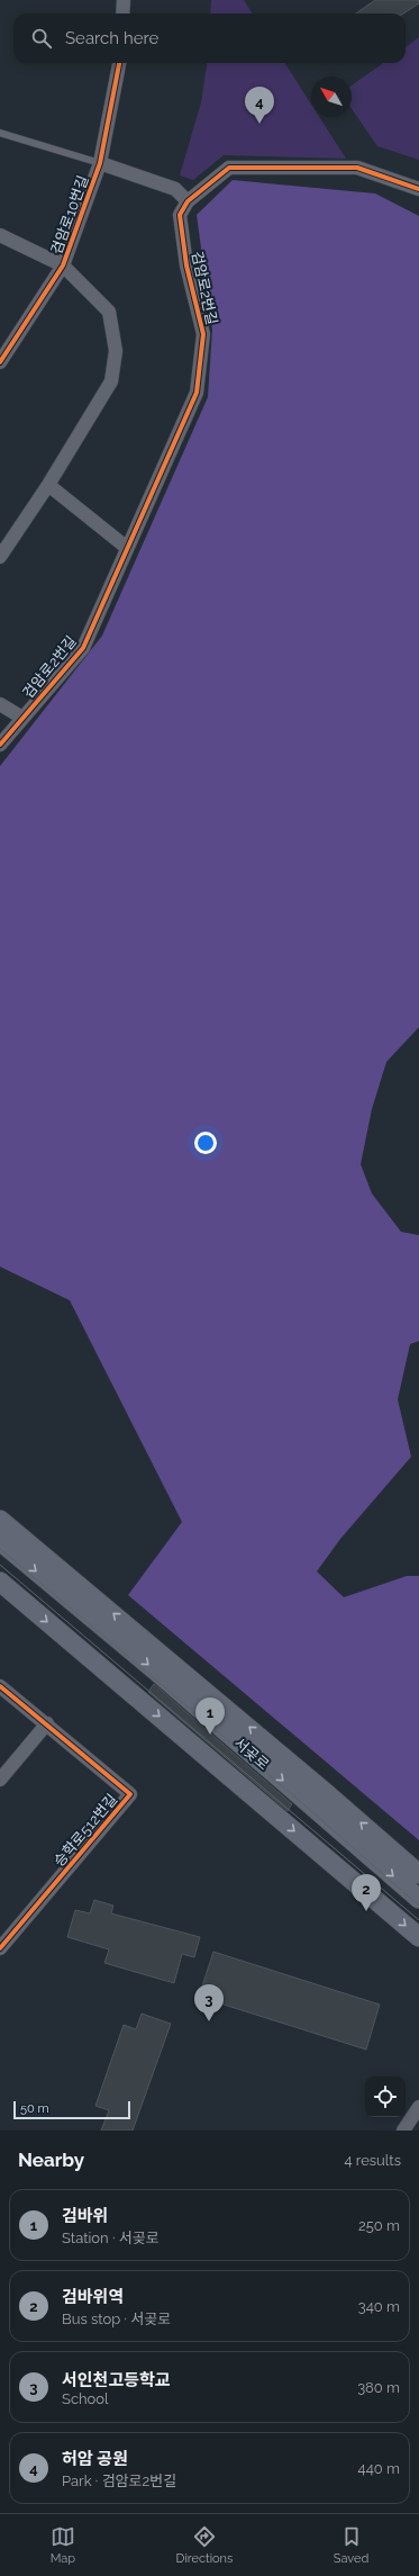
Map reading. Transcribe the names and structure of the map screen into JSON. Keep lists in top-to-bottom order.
{
  "streets": {
    "main road": ["서곶로"],
    "street": ["검암로10번길", "검암로2번길", "승학로512번길"]
  },
  "scale_bar": "50 m",
  "north": "top left",
  "page": {
    "search": "Search here",
    "pins": [
      "4",
      "1",
      "2",
      "3"
    ],
    "scale": "50 m",
    "heading": ["Nearby", "4 results"],
    "list": [
      {
        "mark": "1",
        "name": "검바위",
        "note": "Station · 서곶로",
        "value": "250 m"
      },
      {
        "mark": "2",
        "name": "검바위역",
        "note": "Bus stop · 서곶로",
        "value": "340 m"
      },
      {
        "mark": "3",
        "name": "서인천고등학교",
        "note": "School",
        "value": "380 m"
      },
      {
        "mark": "4",
        "name": "허암 공원",
        "note": "Park · 검암로2번길",
        "value": "440 m"
      }
    ],
    "nav": ["Map", "Directions", "Saved"]
  }
}
